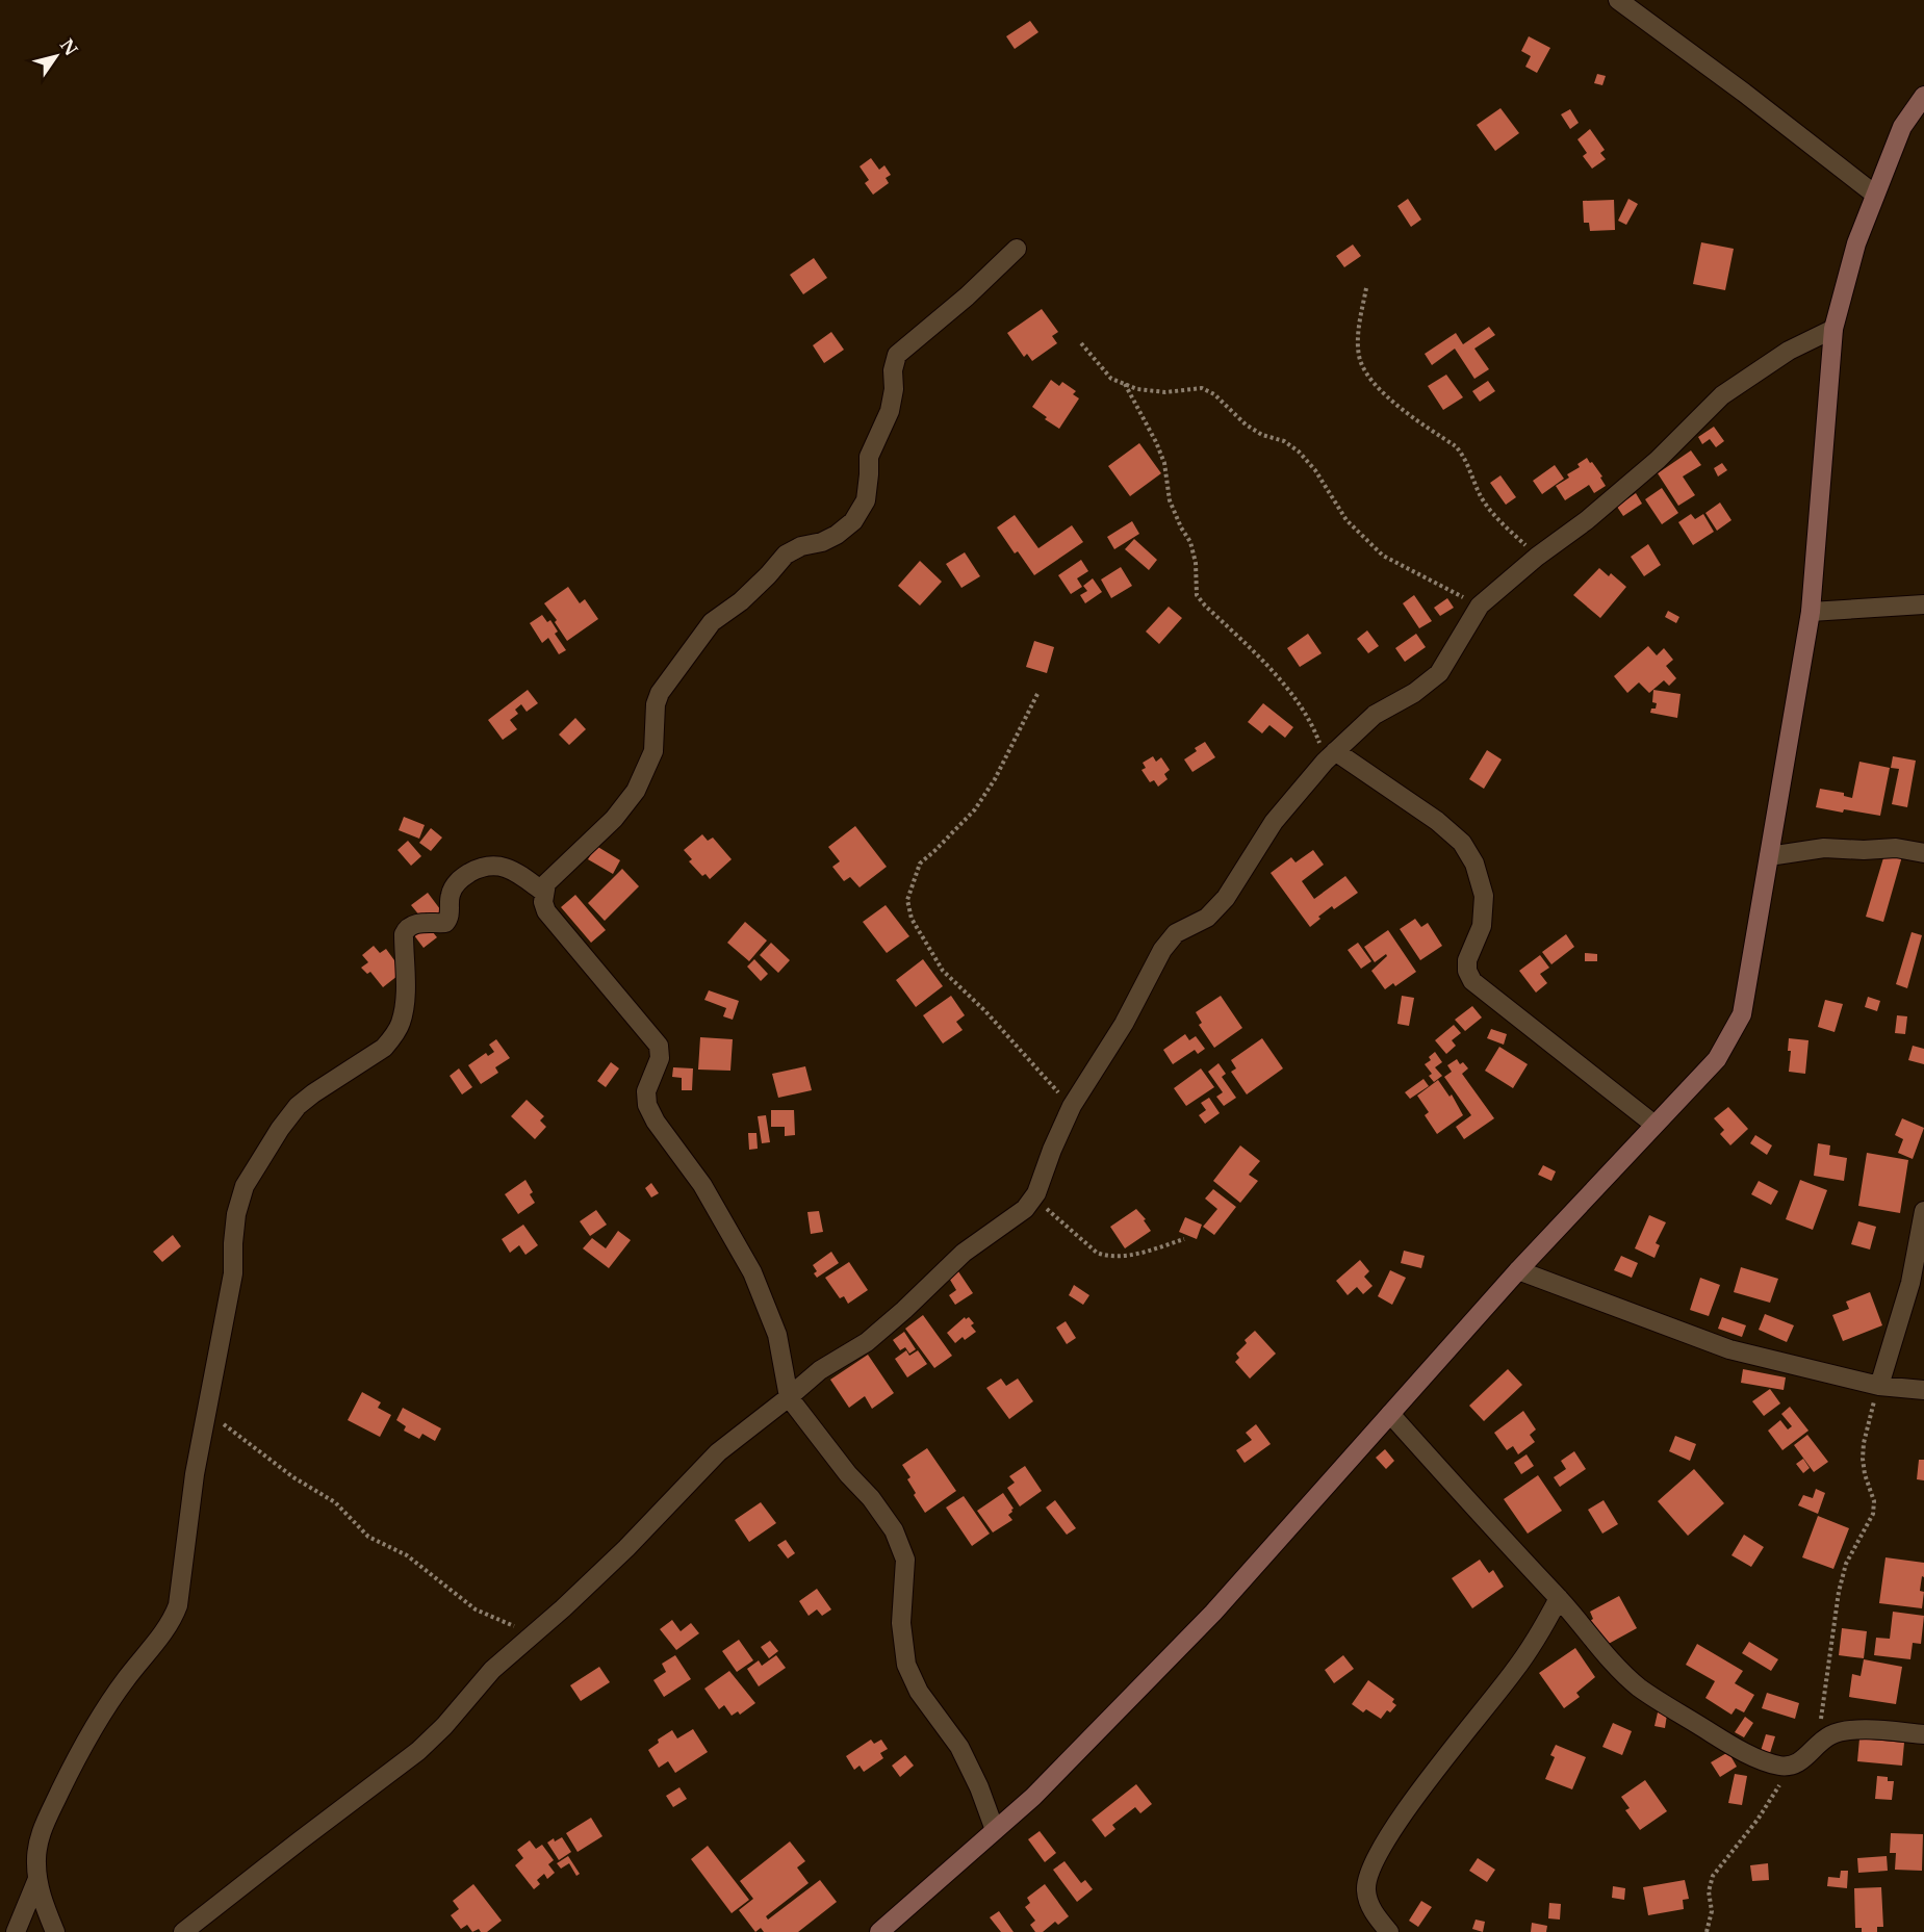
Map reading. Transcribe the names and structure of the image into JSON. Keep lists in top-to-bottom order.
{
  "north": "top right"
}
